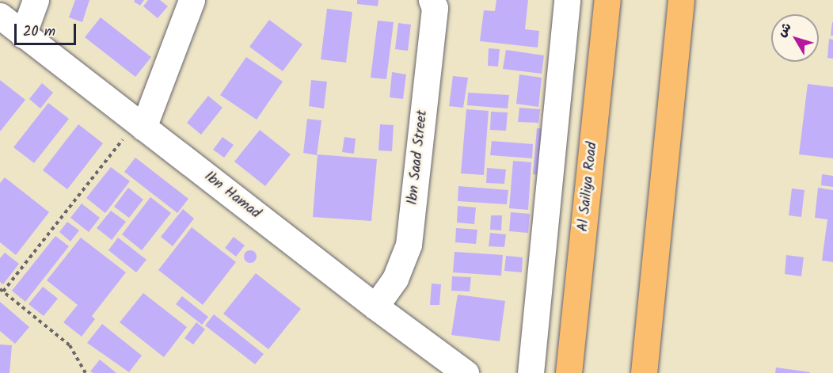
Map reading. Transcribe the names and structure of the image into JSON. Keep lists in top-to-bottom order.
{
  "streets": {
    "main road": ["Al Sailiya Road"],
    "street": ["Ibn Saad Street", "Ibn Hamad"]
  },
  "crossings": [
    ["Ibn Saad Street", "Ibn Hamad"]
  ],
  "scale_bar": "20 m",
  "north": "top left"
}
